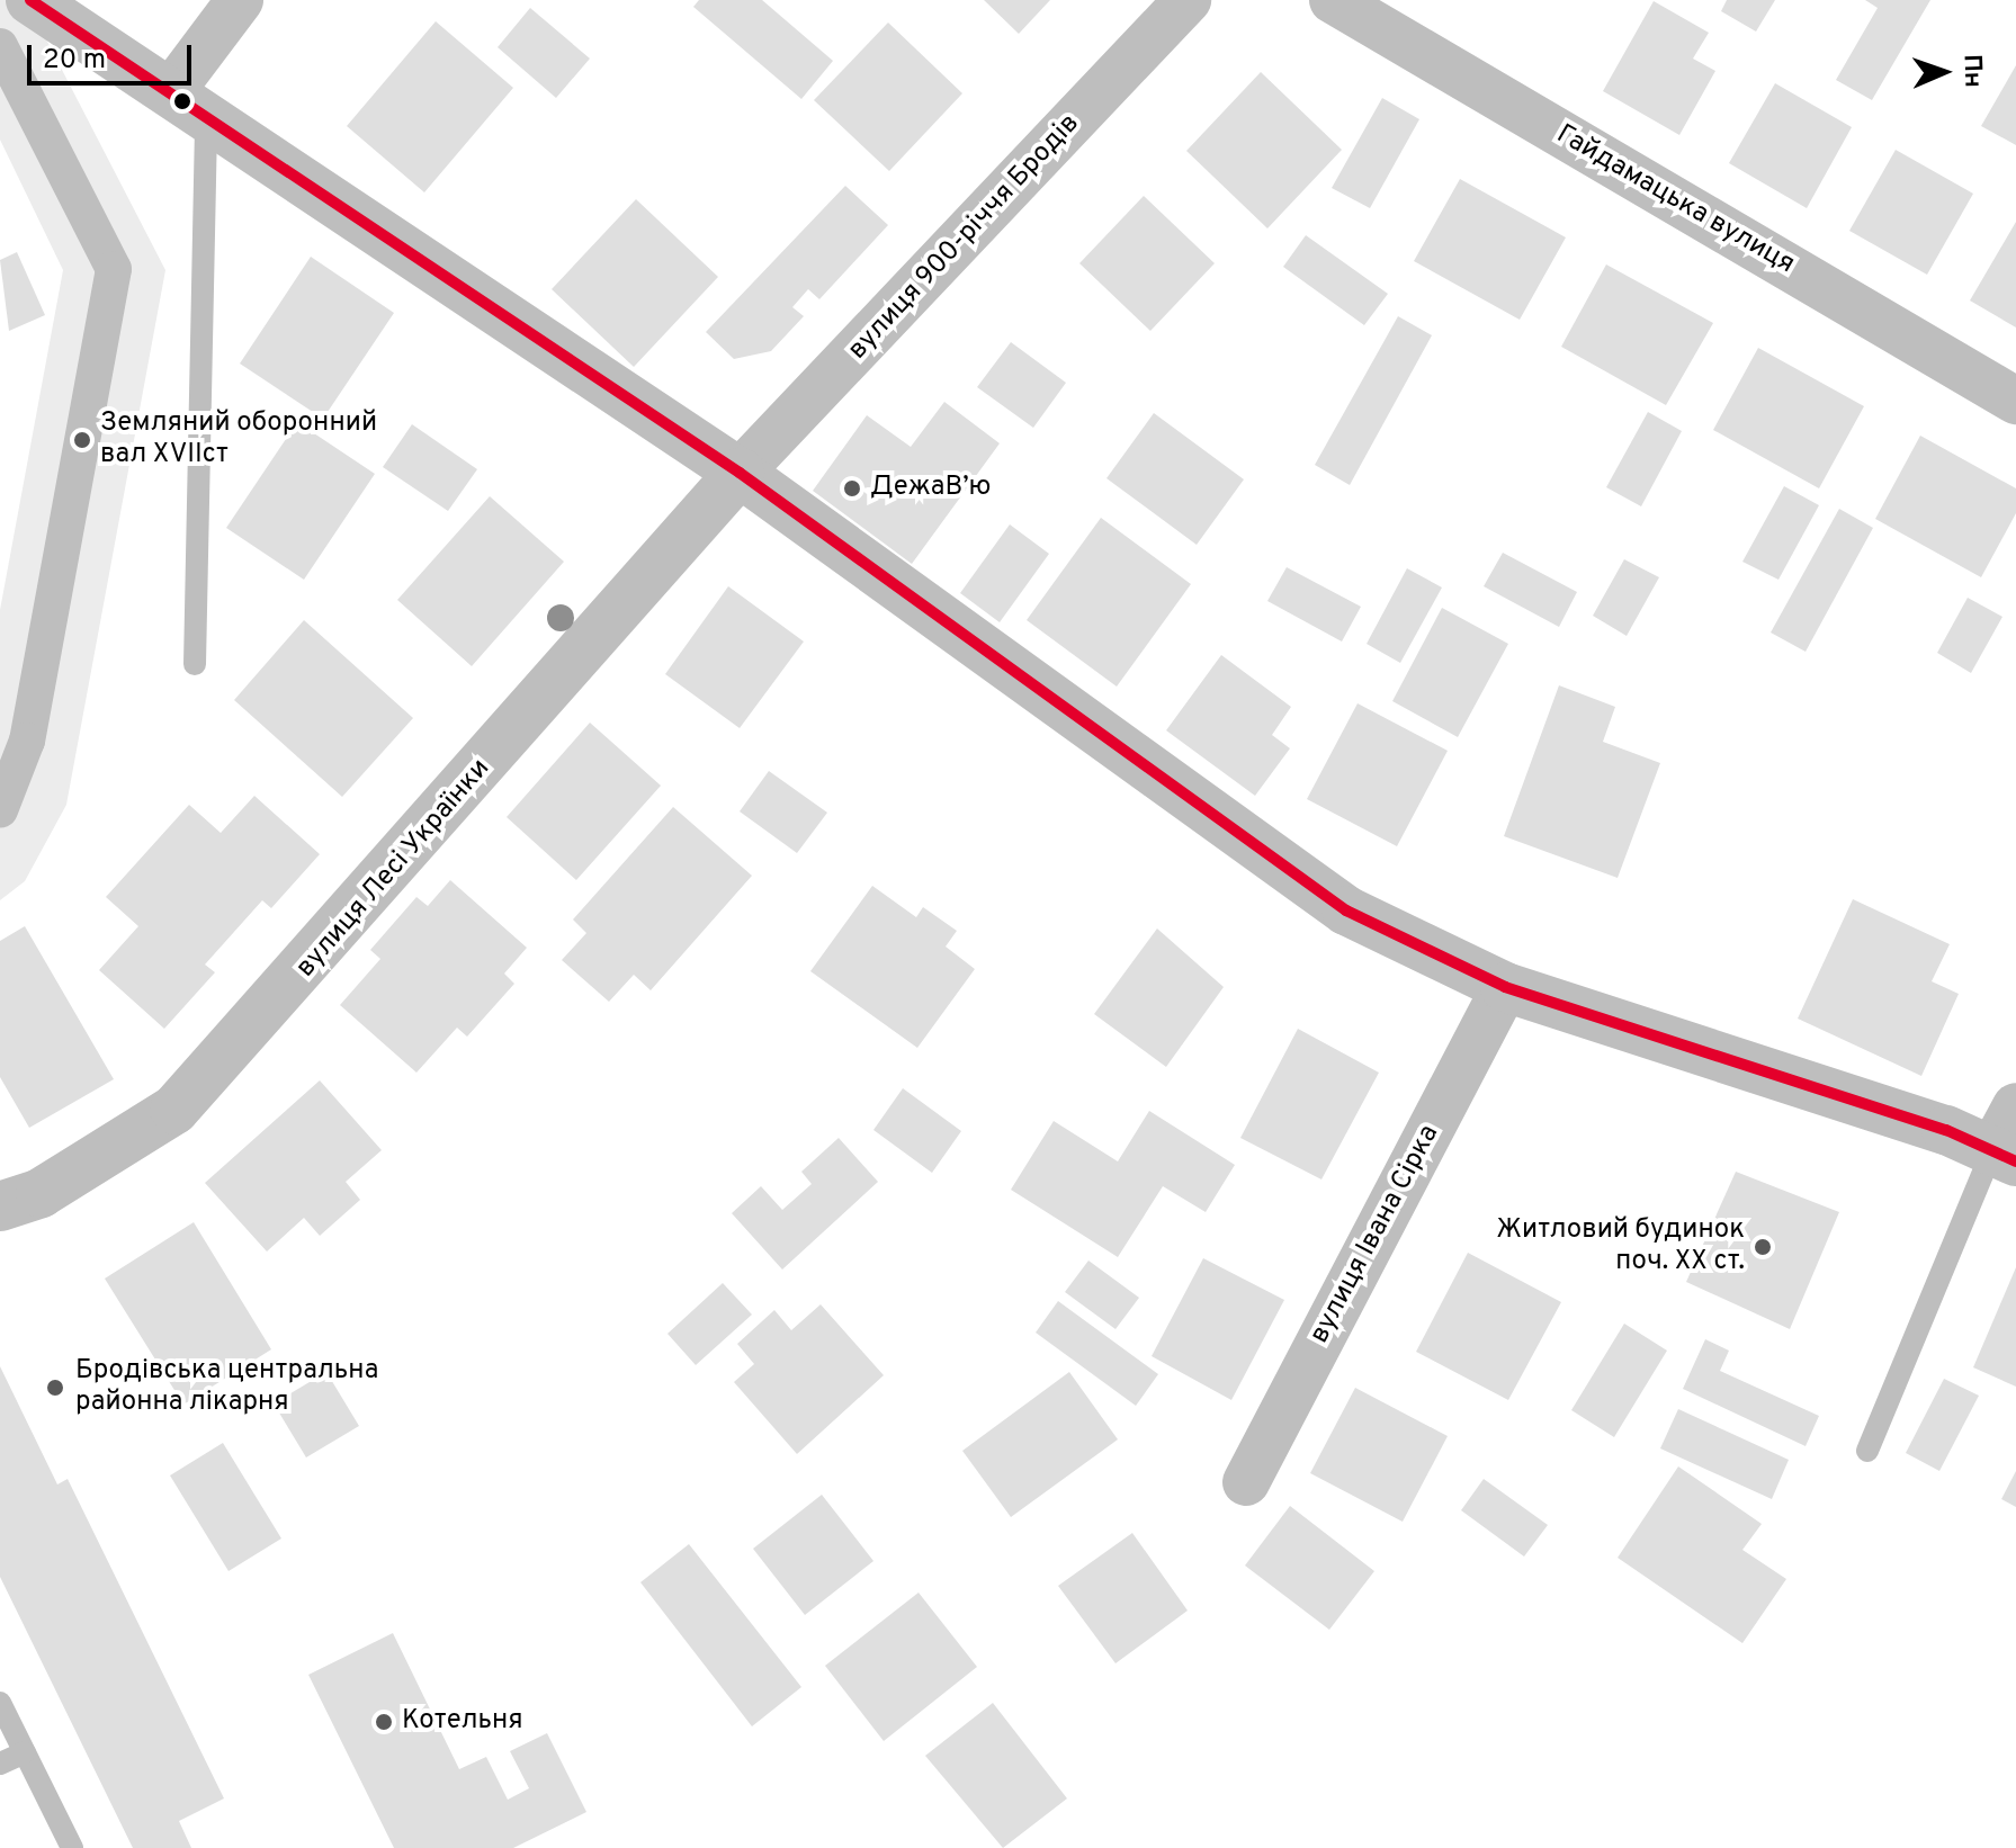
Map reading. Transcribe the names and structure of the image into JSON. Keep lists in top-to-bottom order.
{
  "streets": {
    "street": [
      "Гайдамацька вулиця",
      "вулиця 900-річчя Бродів",
      "вулиця Лесі Українки",
      "вулиця Івана Сірка"
    ]
  },
  "crossings": [
    ["вулиця 900-річчя Бродів", "вулиця Лесі Українки"]
  ],
  "places": [
    "Земляний оборонний вал XVIIст",
    "ДежаВ’ю",
    "Житловий будинок поч. XX ст.",
    "Бродівська центральна районна лікарня",
    "Котельня"
  ],
  "scale_bar": "20 m",
  "north": "right"
}
